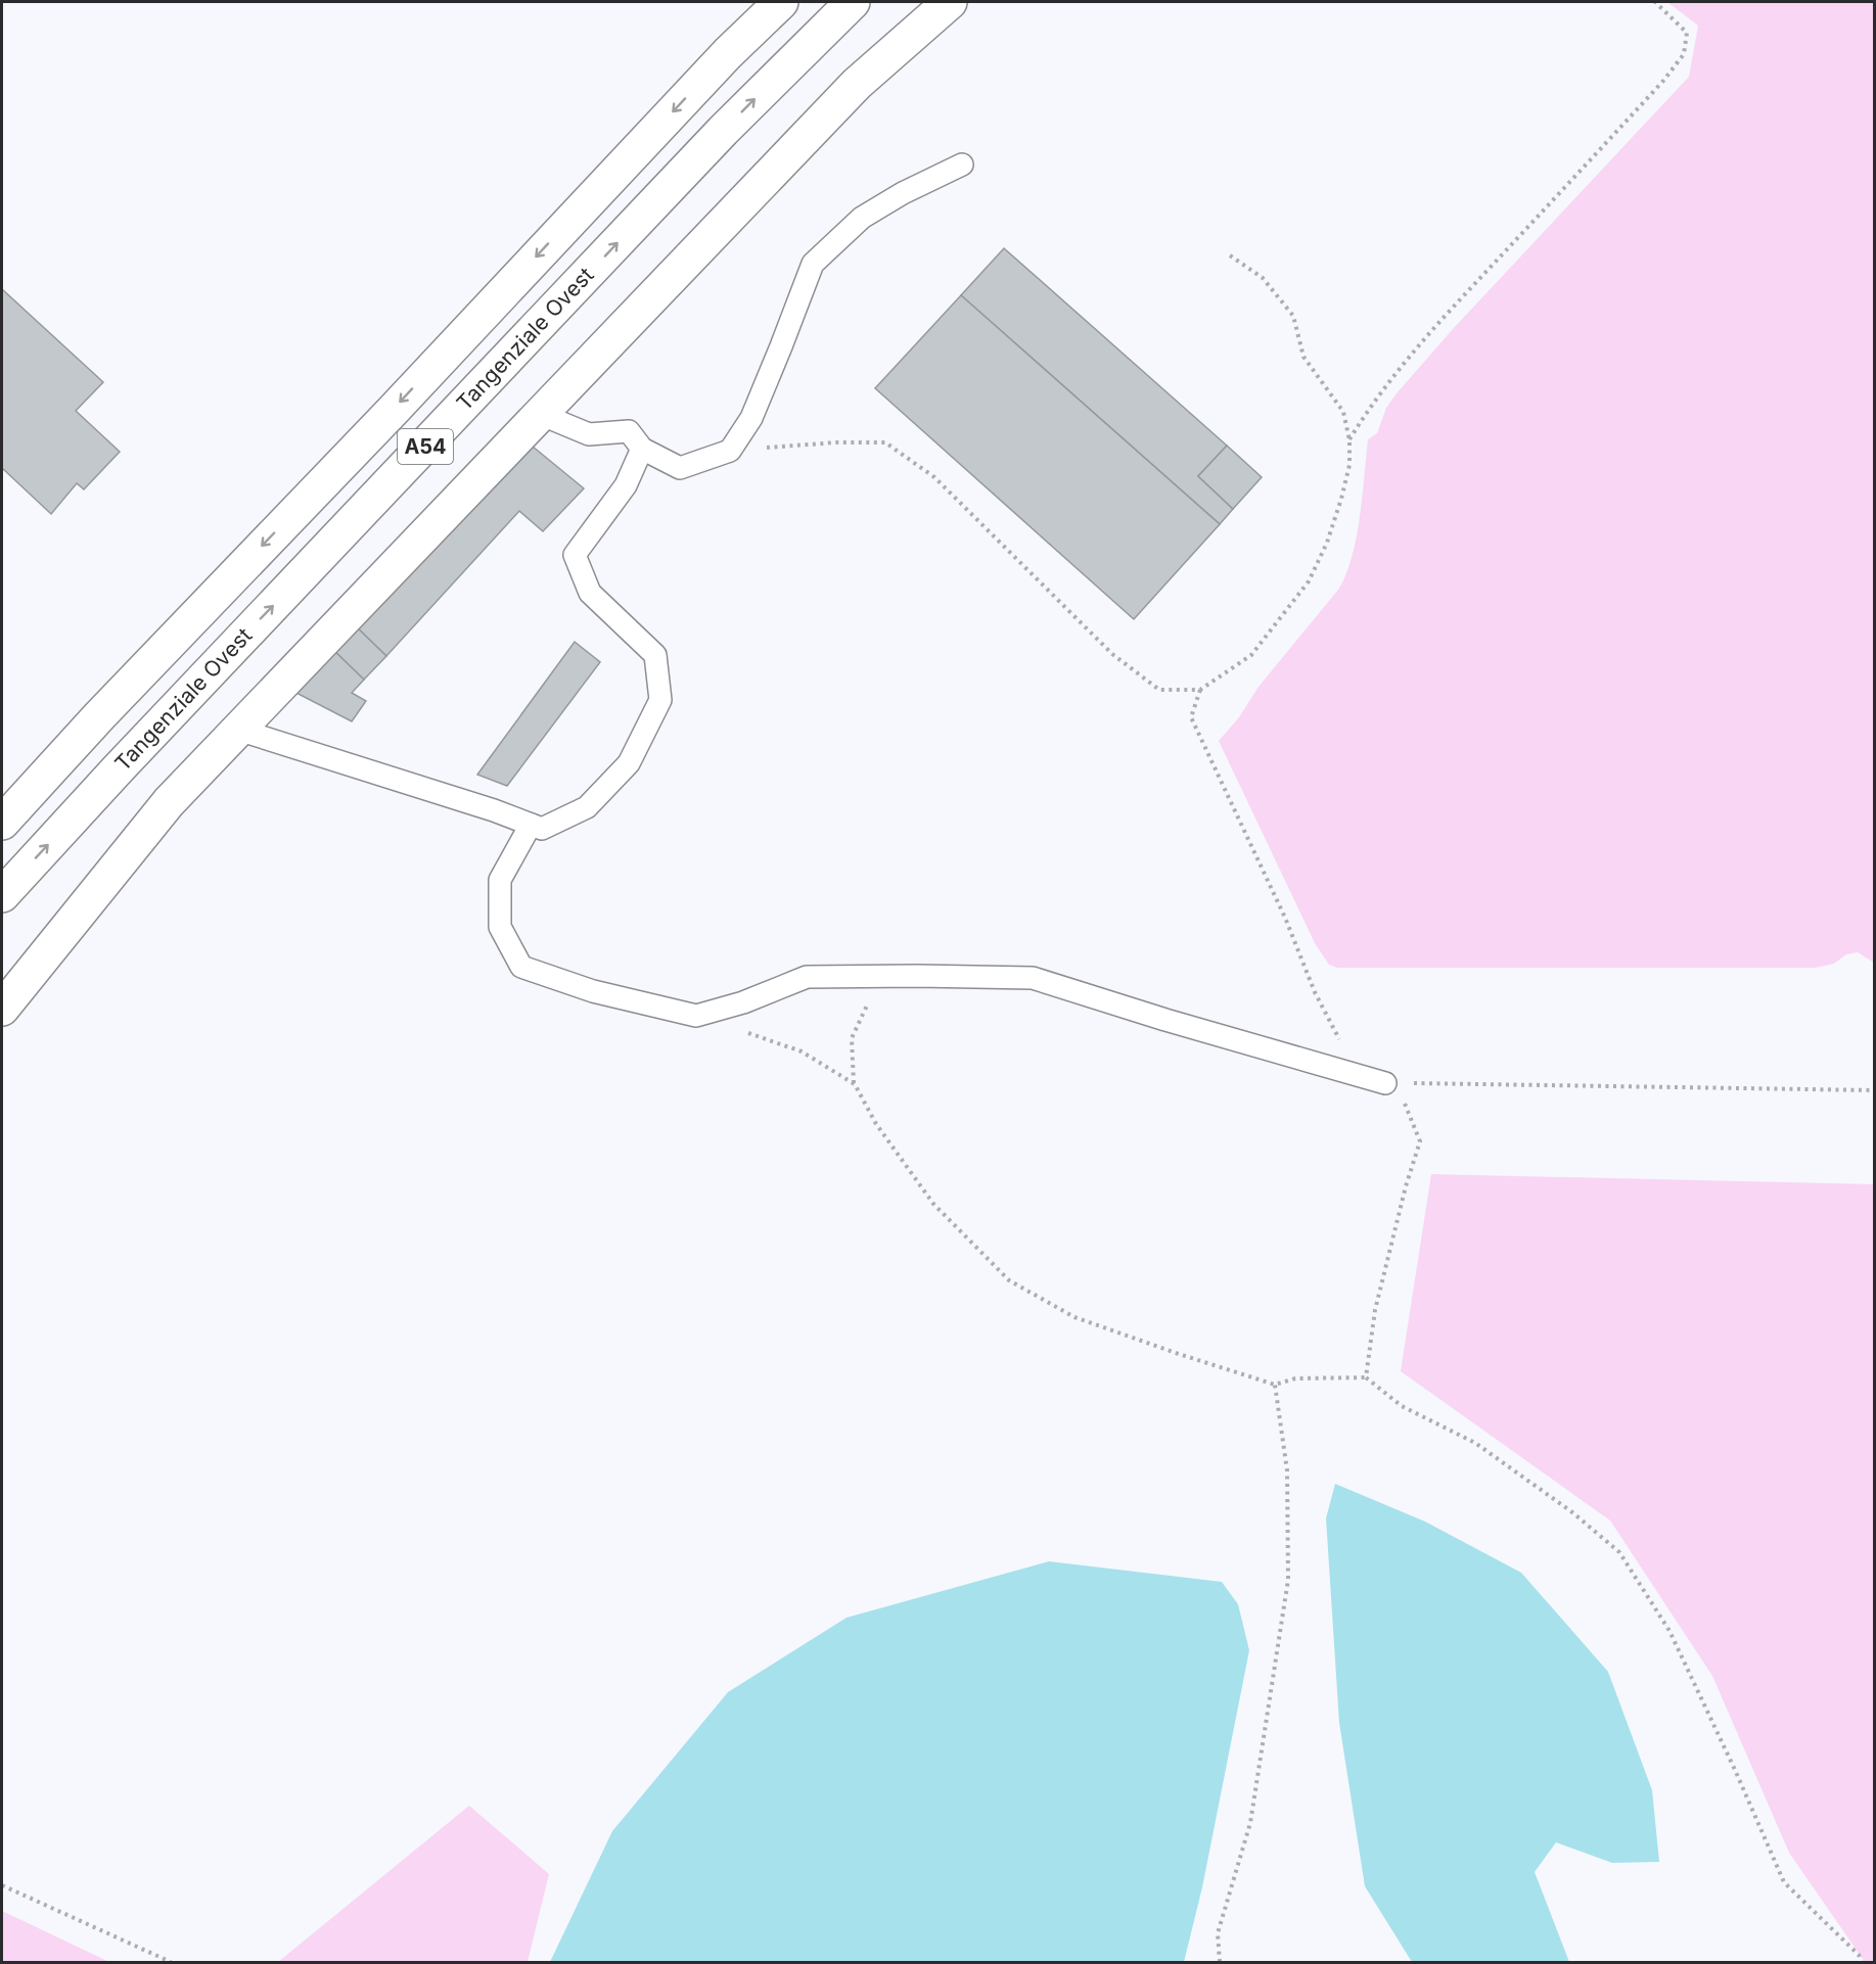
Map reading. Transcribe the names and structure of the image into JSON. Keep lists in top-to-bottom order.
{
  "streets": {
    "main road": ["Tangenziale Ovest", "A54"]
  }
}
